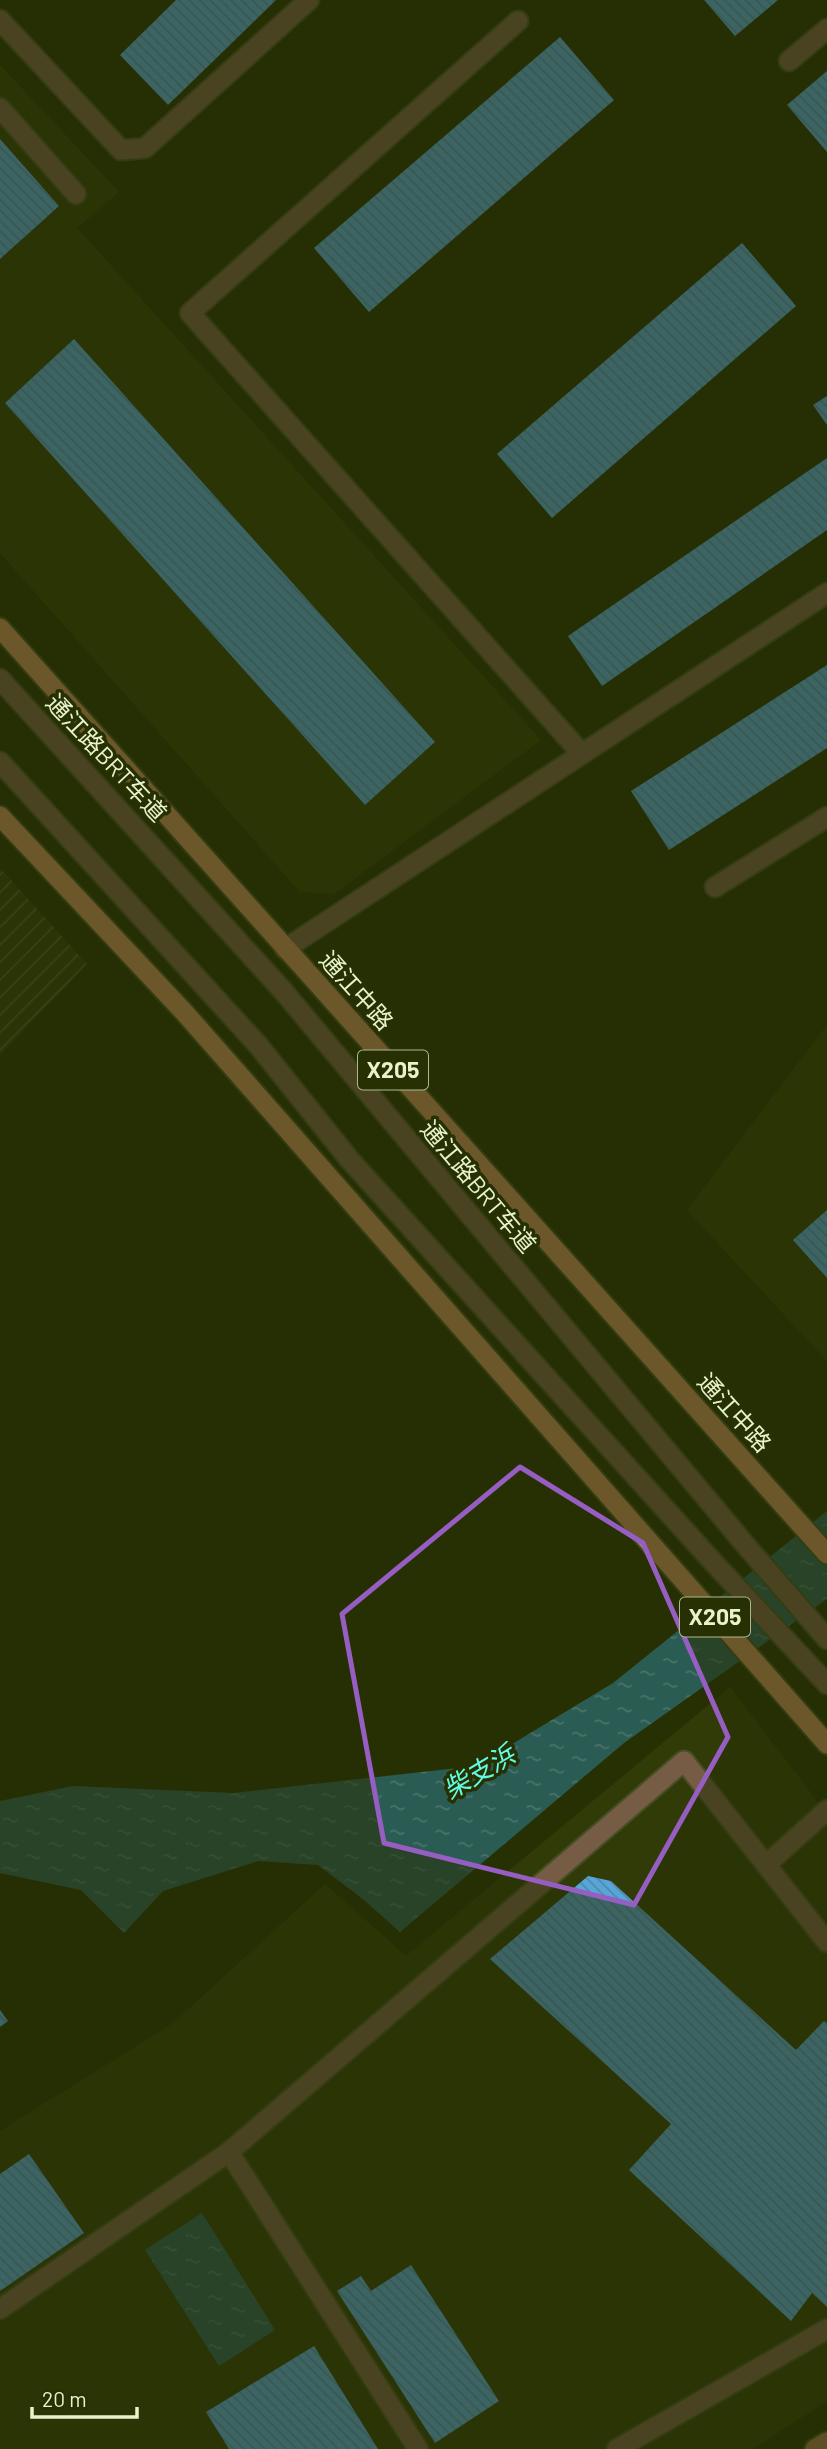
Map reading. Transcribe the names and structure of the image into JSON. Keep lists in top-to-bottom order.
{
  "streets": {
    "main road": ["通江中路", "X205"],
    "street": ["通江路BRT车道"]
  },
  "water": ["柴支浜"],
  "scale_bar": "20 m"
}
